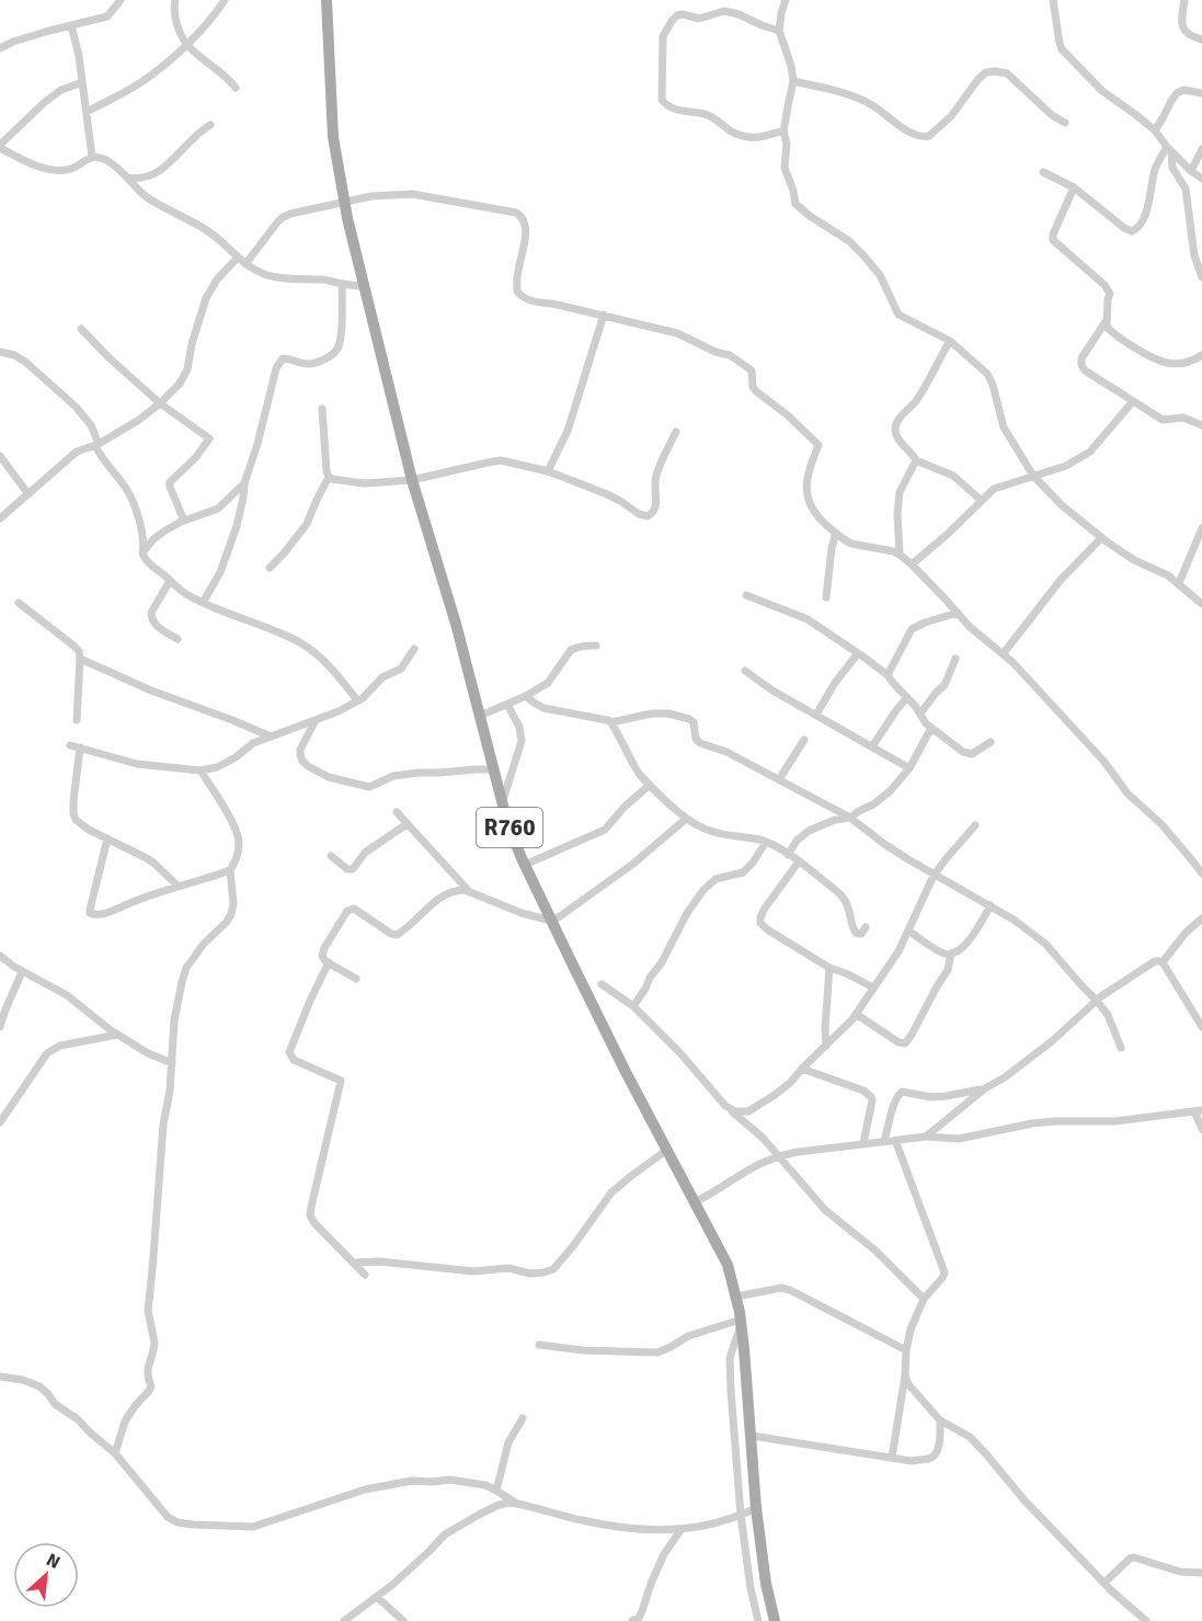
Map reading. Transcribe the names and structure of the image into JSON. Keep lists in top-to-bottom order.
{
  "streets": {
    "main road": ["R760"]
  },
  "north": "top right"
}
